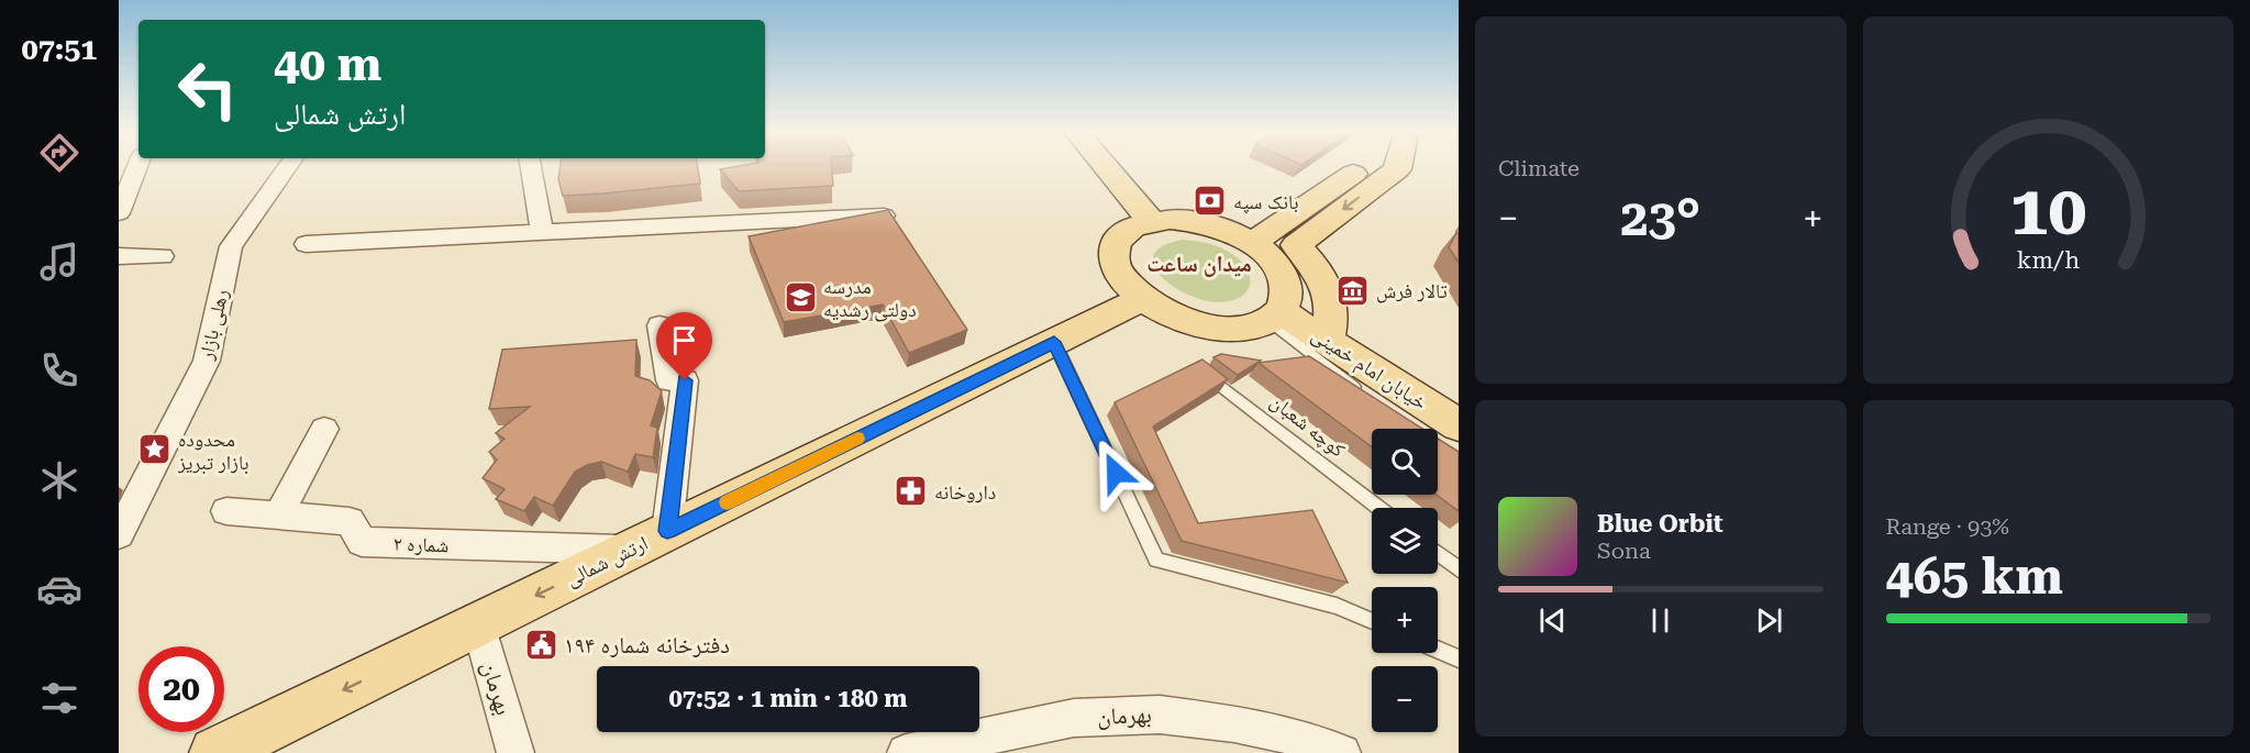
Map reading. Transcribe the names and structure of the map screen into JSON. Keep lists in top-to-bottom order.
{
  "streets": {
    "main road": ["خیابان امام خمینی", "ارتش شمالی"],
    "street": ["رهلی بازار", "شماره ۲", "بهرمان"],
    "lane": ["کوچه شعبان"]
  },
  "crossings": [
    ["خیابان امام خمینی", "ارتش شمالی"],
    ["شماره ۲", "ارتش شمالی"],
    ["ارتش شمالی", "بهرمان"]
  ],
  "one_way": ["ارتش شمالی"],
  "districts": ["میدان ساعت"],
  "places": {
    "bank": ["بانک سپه"],
    "museum": ["تالار فرش"],
    "school or university": ["مدرسه دولتی رشدیه"],
    "place": ["محدوده بازار تبریز"],
    "pharmacy": ["داروخانه"],
    "public building": ["دفترخانه شماره ۱۹۴"]
  },
  "page": {
    "tabs": "07:51",
    "tile": [
      "Climate",
      ["Range · 93%", "465 km"]
    ],
    "turn": ["40 m", "ارتش شمالی"],
    "heat": ["−", "23°", "+"],
    "map_buttons": ["+", "−"],
    "song": ["Blue Orbit", "Sona"],
    "limit": "20",
    "trip": "07:52 · 1 min · 180 m",
    "gauge": ["10", "km/h"]
  }
}
